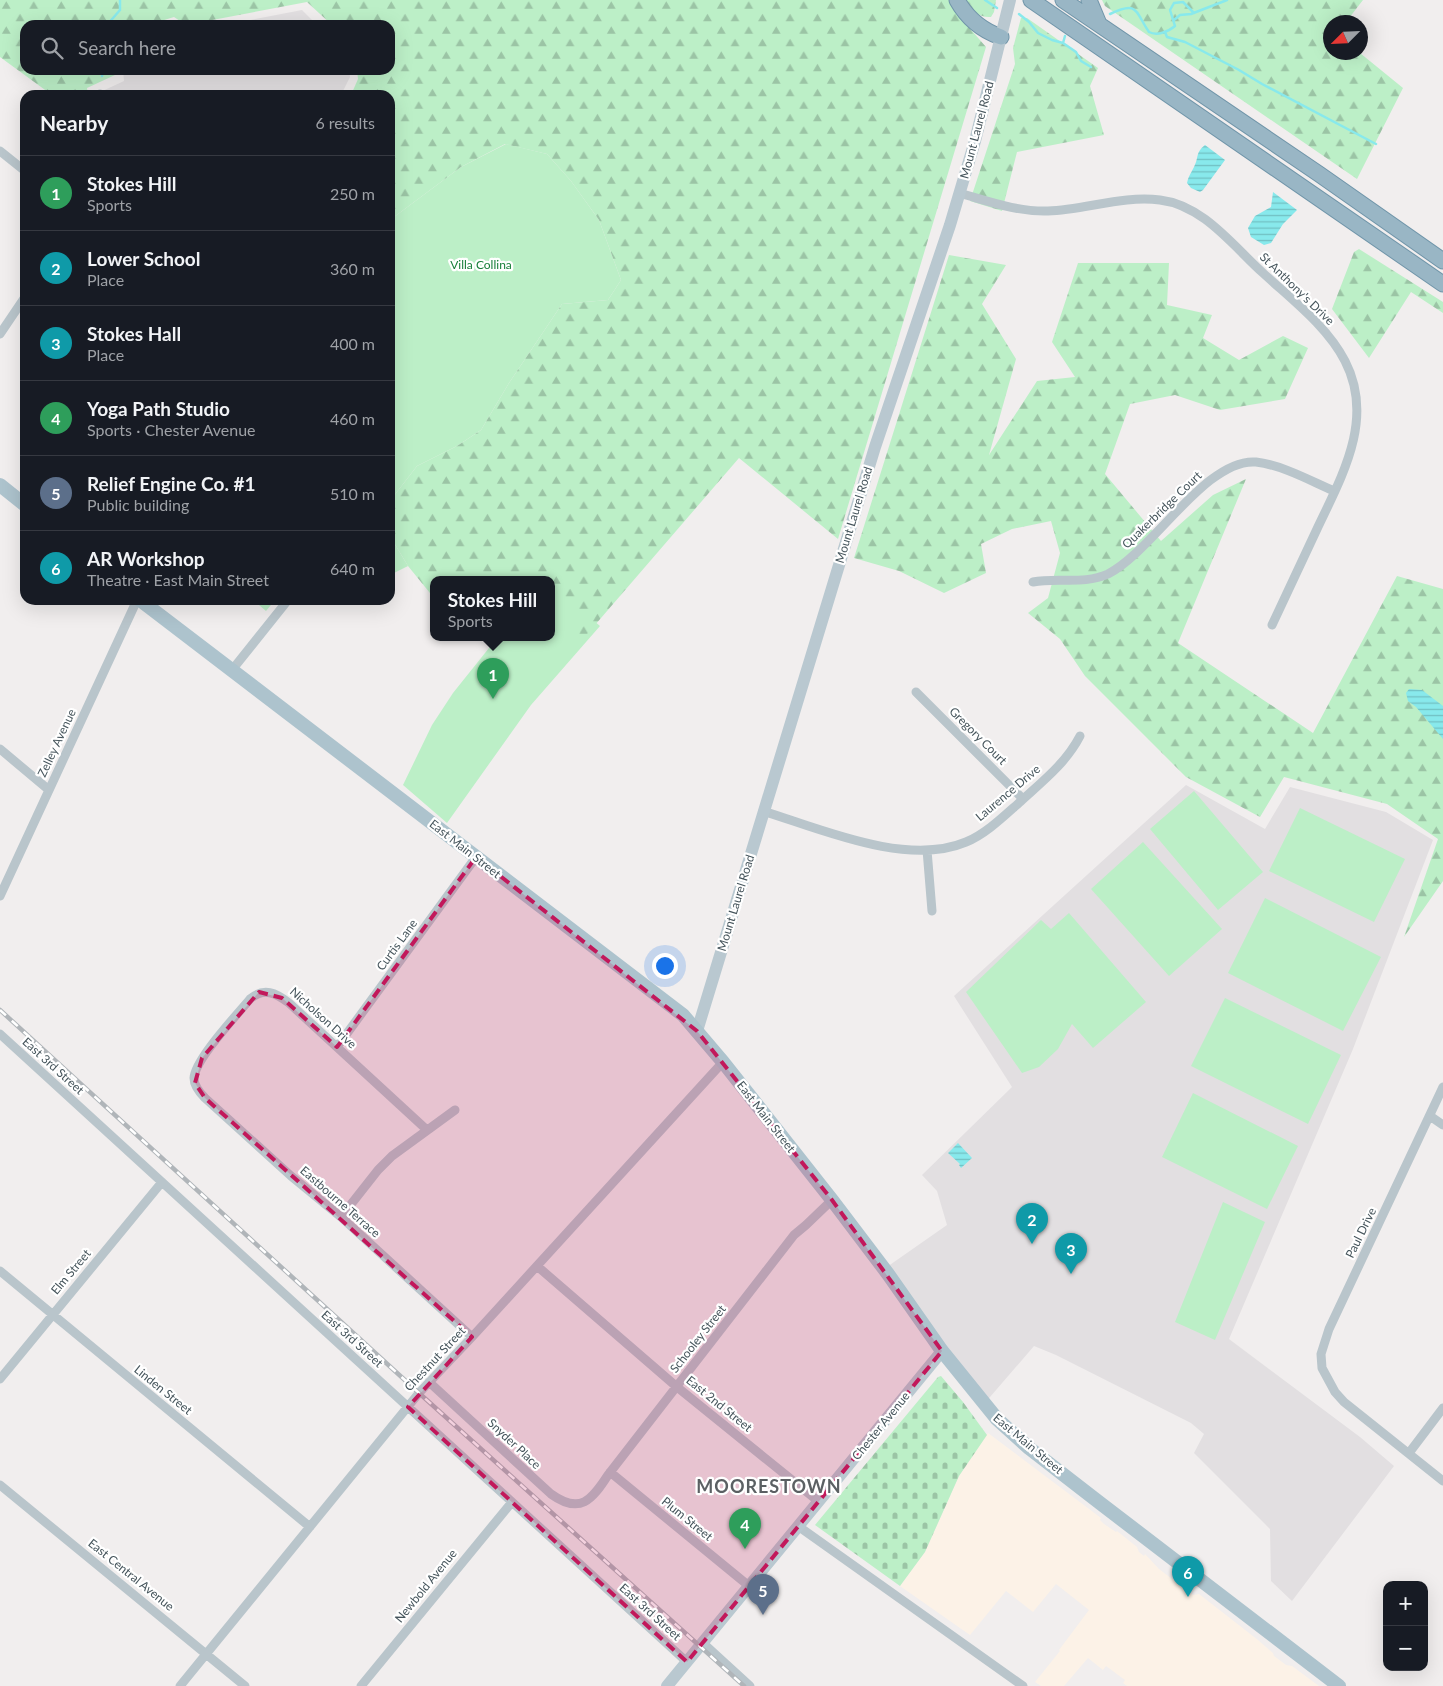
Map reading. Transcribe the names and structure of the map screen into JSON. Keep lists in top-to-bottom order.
{
  "streets": {
    "main road": ["Mount Laurel Road", "East Main Street", "Chester Avenue"],
    "street": [
      "St Anthony's Drive",
      "Quakerbridge Court",
      "Gregory Court",
      "Zelley Avenue",
      "Laurence Drive",
      "Curtis Lane",
      "Nicholson Drive",
      "East 3rd Street",
      "Eastbourne Terrace",
      "Paul Drive",
      "Elm Street",
      "Schooley Street",
      "Chestnut Street",
      "Linden Street",
      "East 2nd Street",
      "Snyder Place",
      "Plum Street",
      "East Central Avenue",
      "Newbold Avenue"
    ]
  },
  "crossings": [
    ["Mount Laurel Road", "St Anthony's Drive"],
    ["Mount Laurel Road", "Laurence Drive"],
    ["Mount Laurel Road", "East Main Street"],
    ["St Anthony's Drive", "Quakerbridge Court"],
    ["Gregory Court", "Laurence Drive"],
    ["East Main Street", "Curtis Lane"],
    ["East Main Street", "Schooley Street"],
    ["East Main Street", "Chestnut Street"],
    ["East Main Street", "Chester Avenue"],
    ["Curtis Lane", "Nicholson Drive"],
    ["Nicholson Drive", "Eastbourne Terrace"],
    ["East 3rd Street", "Elm Street"],
    ["East 3rd Street", "Chestnut Street"],
    ["East 3rd Street", "Chester Avenue"],
    ["East 3rd Street", "Newbold Avenue"],
    ["Eastbourne Terrace", "Chestnut Street"],
    ["Elm Street", "Linden Street"],
    ["Schooley Street", "East 2nd Street"],
    ["Schooley Street", "Snyder Place"],
    ["Schooley Street", "Plum Street"],
    ["Chestnut Street", "Linden Street"],
    ["Chestnut Street", "East 2nd Street"],
    ["Chestnut Street", "Snyder Place"],
    ["Chestnut Street", "East Central Avenue"],
    ["East 2nd Street", "Chester Avenue"],
    ["Chester Avenue", "Plum Street"]
  ],
  "districts": ["MOORESTOWN"],
  "parks": ["Villa Collina"],
  "north": "bottom left",
  "page": {
    "search": "Search here",
    "heading": ["Nearby", "6 results"],
    "list": [
      {
        "mark": "1",
        "name": "Stokes Hill",
        "note": "Sports",
        "value": "250 m"
      },
      {
        "mark": "2",
        "name": "Lower School",
        "note": "Place",
        "value": "360 m"
      },
      {
        "mark": "3",
        "name": "Stokes Hall",
        "note": "Place",
        "value": "400 m"
      },
      {
        "mark": "4",
        "name": "Yoga Path Studio",
        "note": "Sports · Chester Avenue",
        "value": "460 m"
      },
      {
        "mark": "5",
        "name": "Relief Engine Co. #1",
        "note": "Public building",
        "value": "510 m"
      },
      {
        "mark": "6",
        "name": "AR Workshop",
        "note": "Theatre · East Main Street",
        "value": "640 m"
      }
    ],
    "popup": ["Stokes Hill", "Sports"],
    "pins": [
      "1",
      "2",
      "3",
      "4",
      "6",
      "5"
    ],
    "map_buttons": ["+", "−"]
  }
}
